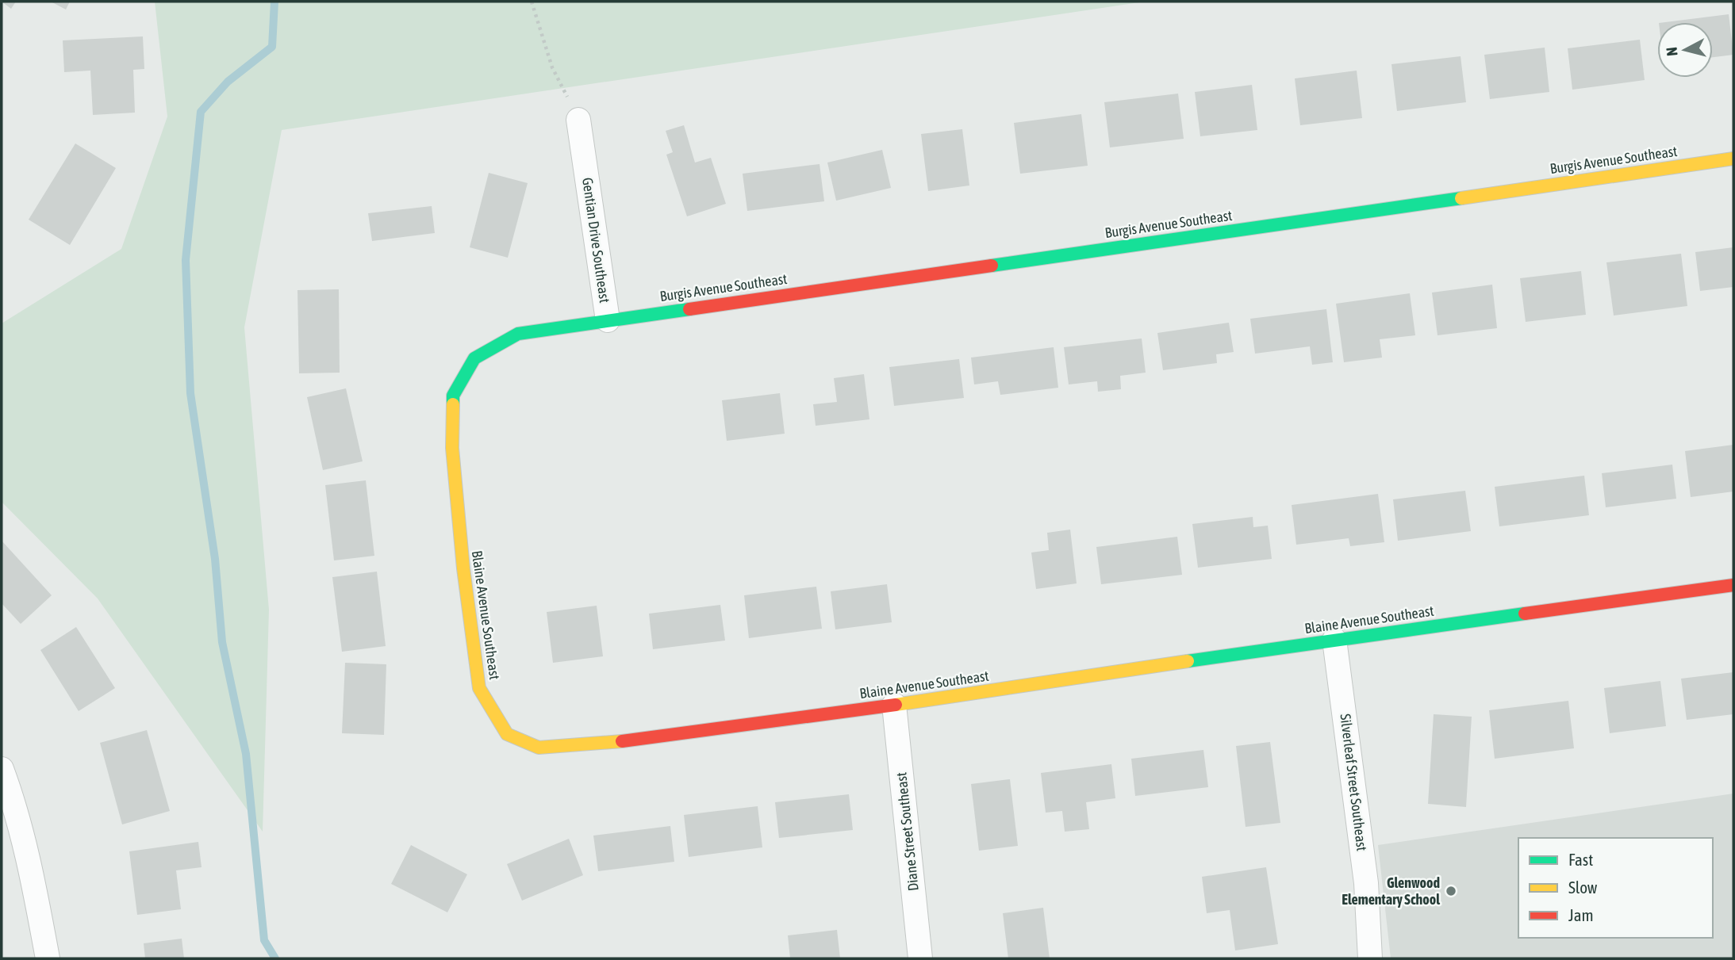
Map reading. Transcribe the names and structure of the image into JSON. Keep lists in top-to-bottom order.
{
  "streets": {
    "street": [
      "Burgis Avenue Southeast",
      "Gentian Drive Southeast",
      "Blaine Avenue Southeast",
      "Silverleaf Street Southeast",
      "Diane Street Southeast"
    ]
  },
  "crossings": [
    ["Burgis Avenue Southeast", "Gentian Drive Southeast"],
    ["Gentian Drive Southeast", "Blaine Avenue Southeast"],
    ["Blaine Avenue Southeast", "Silverleaf Street Southeast"],
    ["Blaine Avenue Southeast", "Diane Street Southeast"]
  ],
  "places": ["Glenwood Elementary School"],
  "legend": ["Fast", "Slow", "Jam"],
  "north": "left"
}
